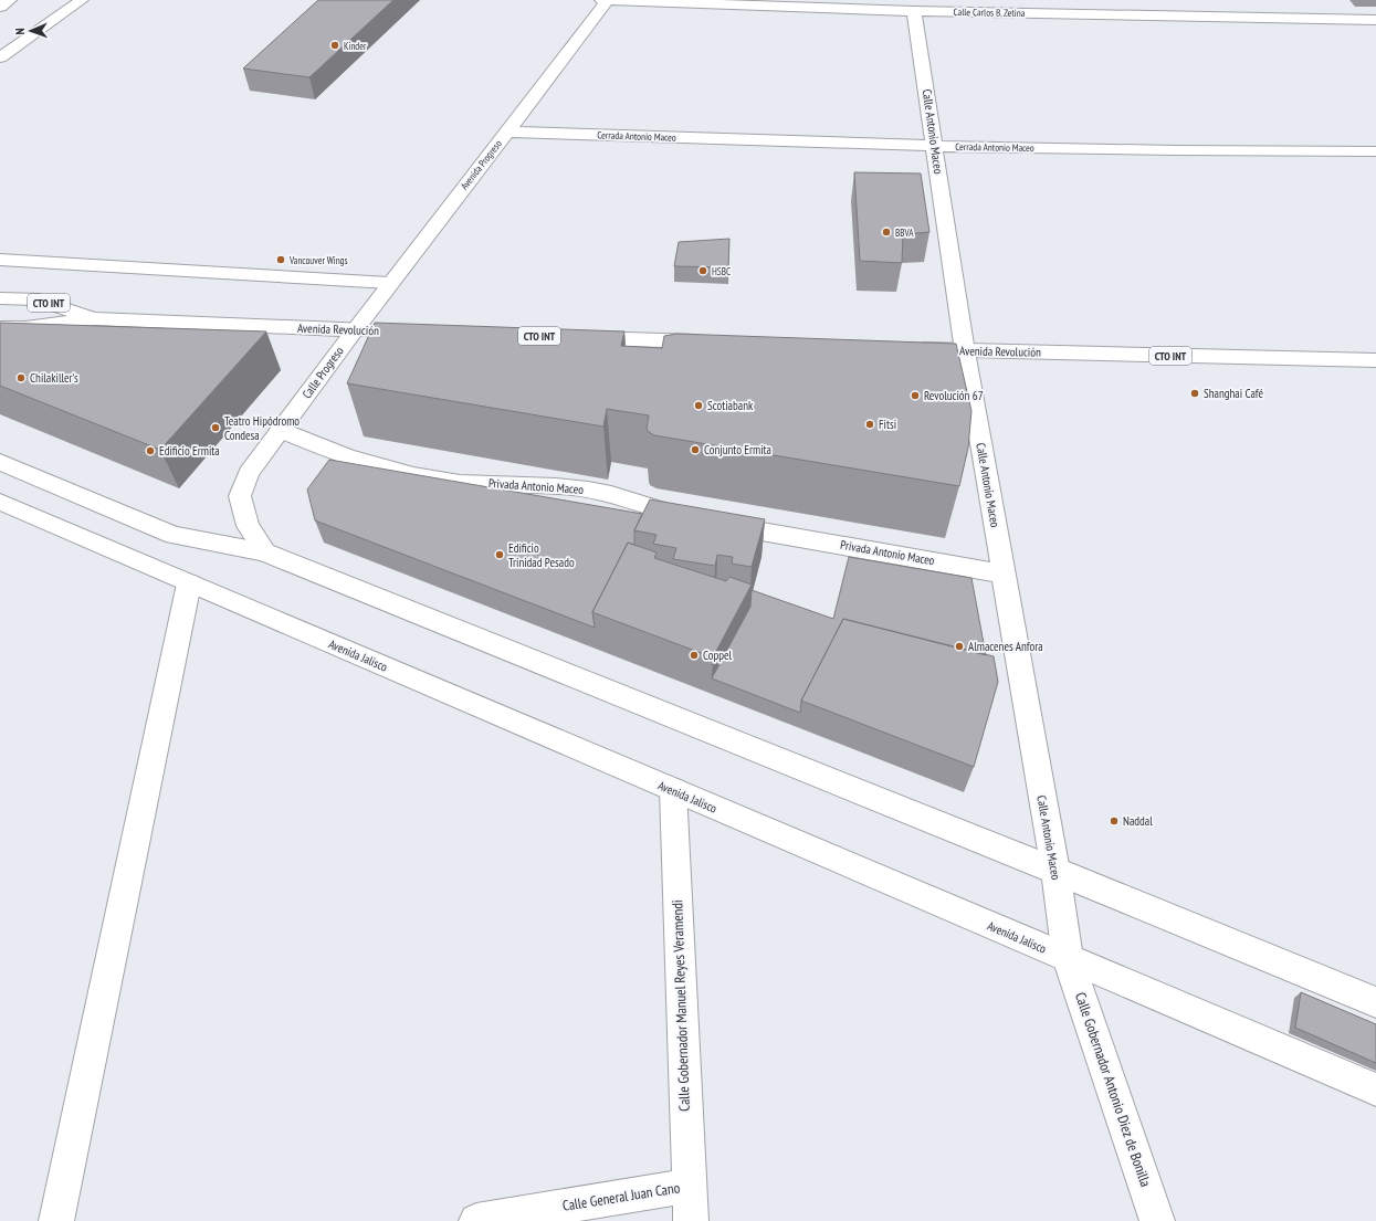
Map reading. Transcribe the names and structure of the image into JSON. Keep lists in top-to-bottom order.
{
  "streets": {
    "street": [
      "Calle Carlos B. Zetina",
      "Calle Antonio Maceo",
      "Cerrada Antonio Maceo",
      "Avenida Progreso",
      "CTO INT",
      "Avenida Revolución",
      "Calle Progreso",
      "Privada Antonio Maceo",
      "Avenida Jalisco",
      "Calle Gobernador Manuel Reyes Veramendi",
      "Calle Gobernador Antonio Diez de Bonilla",
      "Calle General Juan Cano"
    ]
  },
  "crossings": [
    ["Calle Carlos B. Zetina", "Calle Antonio Maceo"],
    ["Calle Carlos B. Zetina", "Avenida Progreso"],
    ["Calle Antonio Maceo", "Cerrada Antonio Maceo"],
    ["Calle Antonio Maceo", "Avenida Revolución"],
    ["Calle Antonio Maceo", "Privada Antonio Maceo"],
    ["Calle Antonio Maceo", "Avenida Jalisco"],
    ["Calle Antonio Maceo", "Calle Gobernador Antonio Diez de Bonilla"],
    ["Cerrada Antonio Maceo", "Avenida Progreso"],
    ["Avenida Progreso", "Avenida Revolución"],
    ["Avenida Progreso", "Calle Progreso"],
    ["Avenida Revolución", "Calle Progreso"],
    ["Calle Progreso", "Privada Antonio Maceo"],
    ["Avenida Jalisco", "Calle Gobernador Manuel Reyes Veramendi"],
    ["Avenida Jalisco", "Calle Gobernador Antonio Diez de Bonilla"],
    ["Calle Gobernador Manuel Reyes Veramendi", "Calle General Juan Cano"]
  ],
  "places": [
    "Kinder",
    "BBVA",
    "Vancouver Wings",
    "HSBC",
    "Chilakiller's",
    "Shanghai Café",
    "Revolución 67",
    "Scotiabank",
    "Fitsi",
    "Teatro Hipódromo Condesa",
    "Conjunto Ermita",
    "Edificio Ermita",
    "Edificio Trinidad Pesado",
    "Almacenes Anfora",
    "Coppel",
    "Naddal"
  ],
  "north": "left"
}
